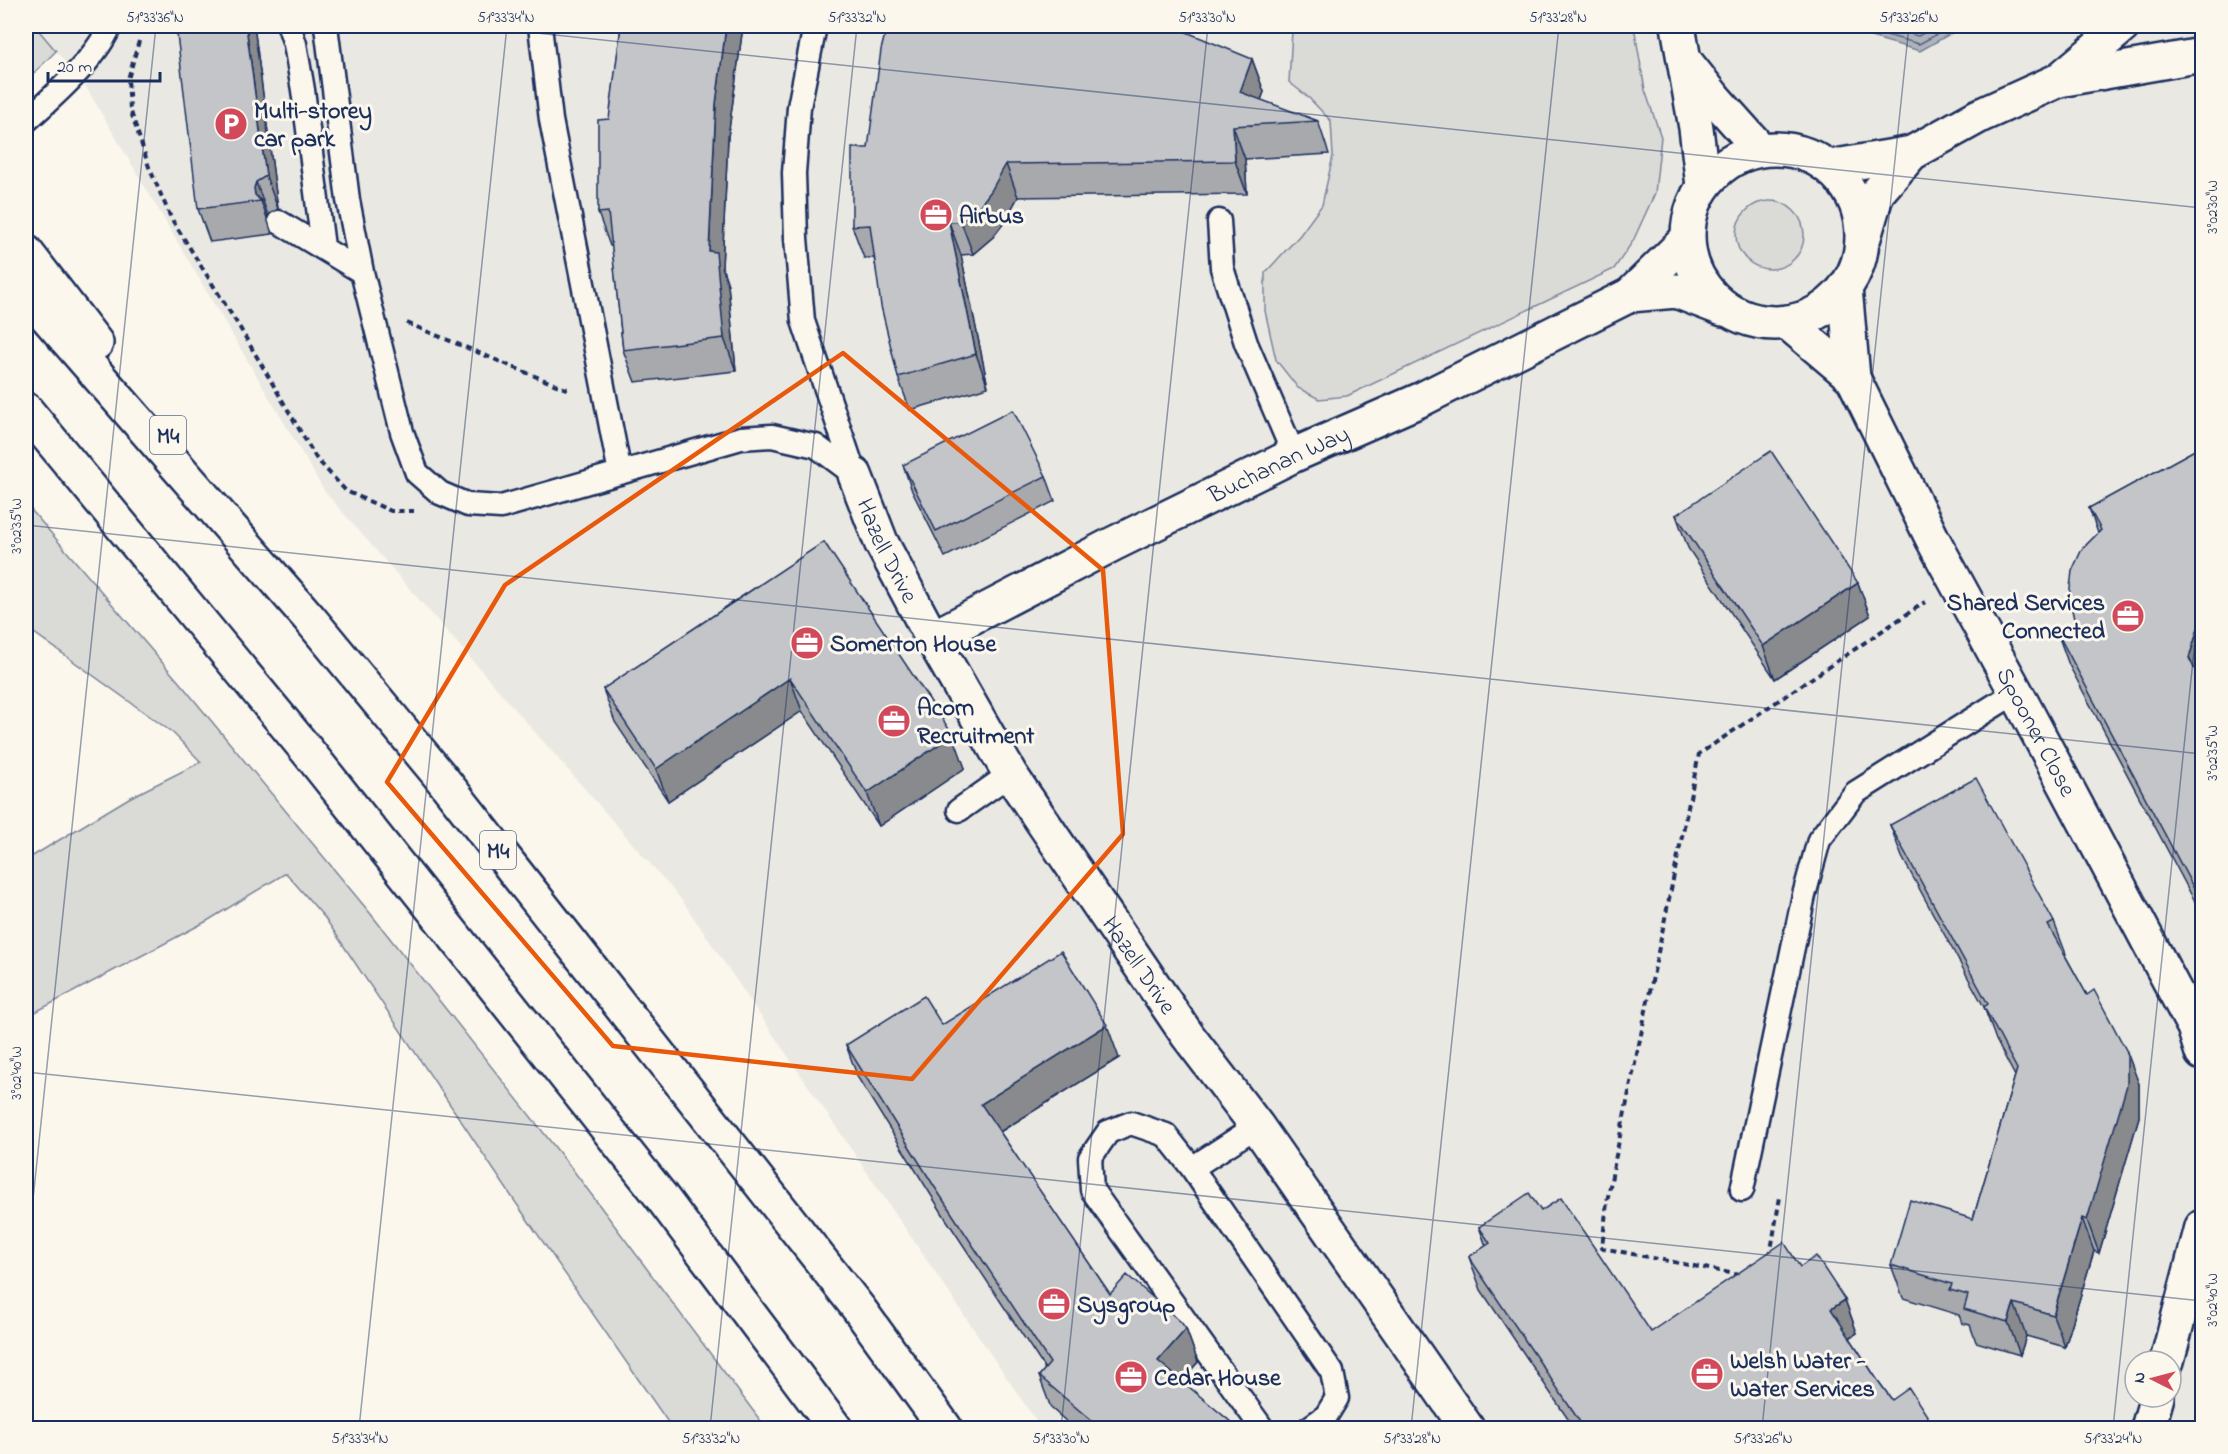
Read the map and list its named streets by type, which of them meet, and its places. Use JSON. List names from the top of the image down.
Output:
{
  "streets": {
    "main road": [
      "M4",
      "Buchanan Way",
      "Hazell Drive",
      "Spooner Close"
    ]
  },
  "crossings": [
    ["Buchanan Way", "Hazell Drive"],
    ["Buchanan Way", "Spooner Close"]
  ],
  "places": {
    "parking": ["Multi-storey car park"],
    "office": [
      "Airbus",
      "Shared Services Connected",
      "Somerton House",
      "Acorn Recruitment",
      "Sysgroup",
      "Welsh Water - Water Services",
      "Cedar House"
    ]
  },
  "scale_bar": "20 m",
  "north": "left",
  "coordinates": [
    "51°33'36\"N",
    "51°33'34\"N",
    "51°33'32\"N",
    "51°33'30\"N",
    "51°33'28\"N",
    "51°33'26\"N",
    "3°02'30\"W",
    "3°02'35\"W",
    "3°02'40\"W",
    "51°33'24\"N"
  ]
}
